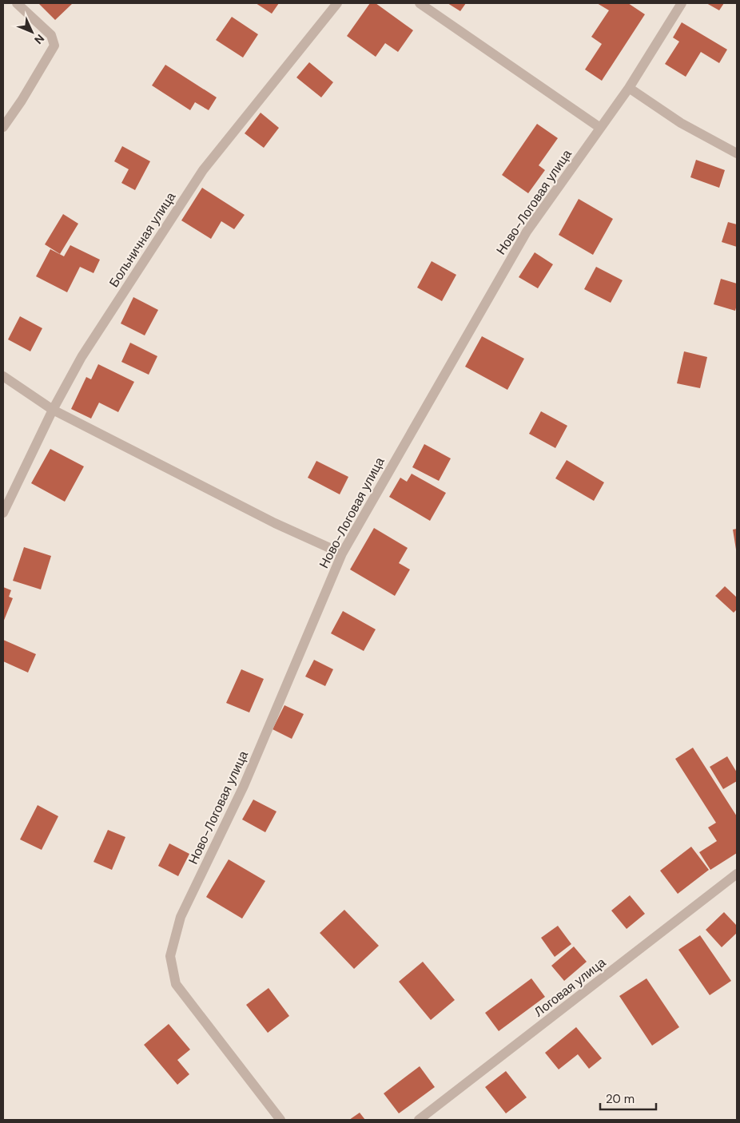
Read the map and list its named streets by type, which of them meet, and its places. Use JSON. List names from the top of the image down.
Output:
{
  "streets": {
    "street": ["Ново-Логовая улица", "Больничная улица", "Логовая улица"]
  },
  "scale_bar": "20 m",
  "north": "bottom right"
}
